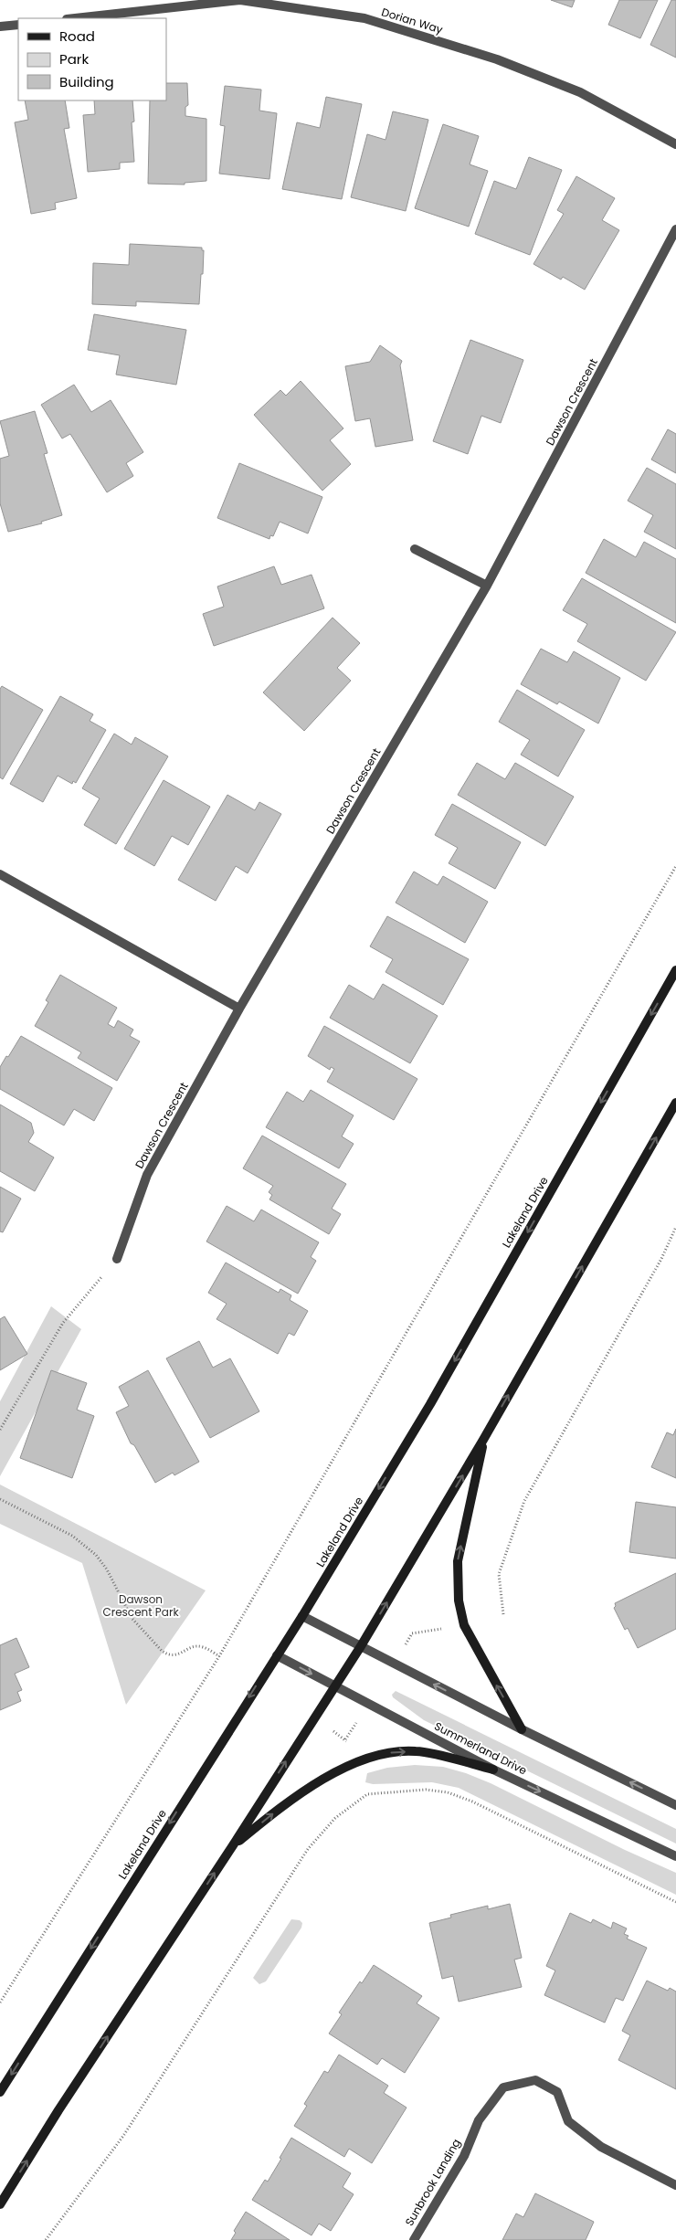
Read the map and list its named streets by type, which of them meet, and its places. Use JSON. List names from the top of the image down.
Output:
{
  "streets": {
    "main road": ["Lakeland Drive"],
    "street": [
      "Dorian Way",
      "Dawson Crescent",
      "Summerland Drive",
      "Sunbrook Landing"
    ]
  },
  "crossings": [
    ["Lakeland Drive", "Summerland Drive"]
  ],
  "parks": ["Dawson Crescent Park"],
  "legend": ["Road", "Park", "Building"]
}
